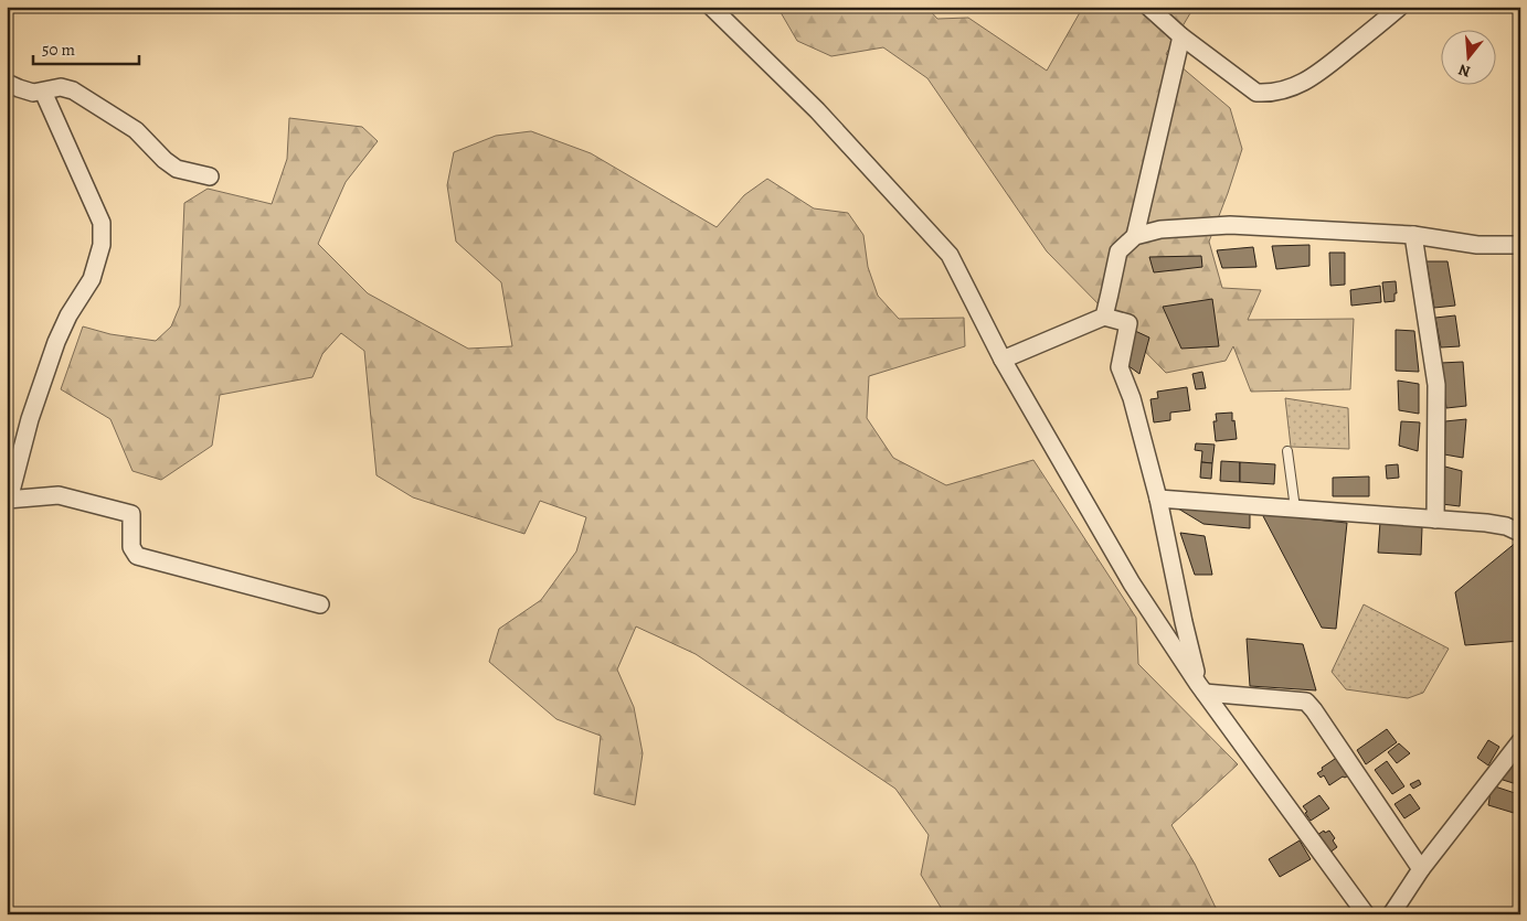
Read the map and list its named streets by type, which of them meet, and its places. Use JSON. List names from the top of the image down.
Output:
{
  "scale_bar": "50 m",
  "north": "bottom"
}
